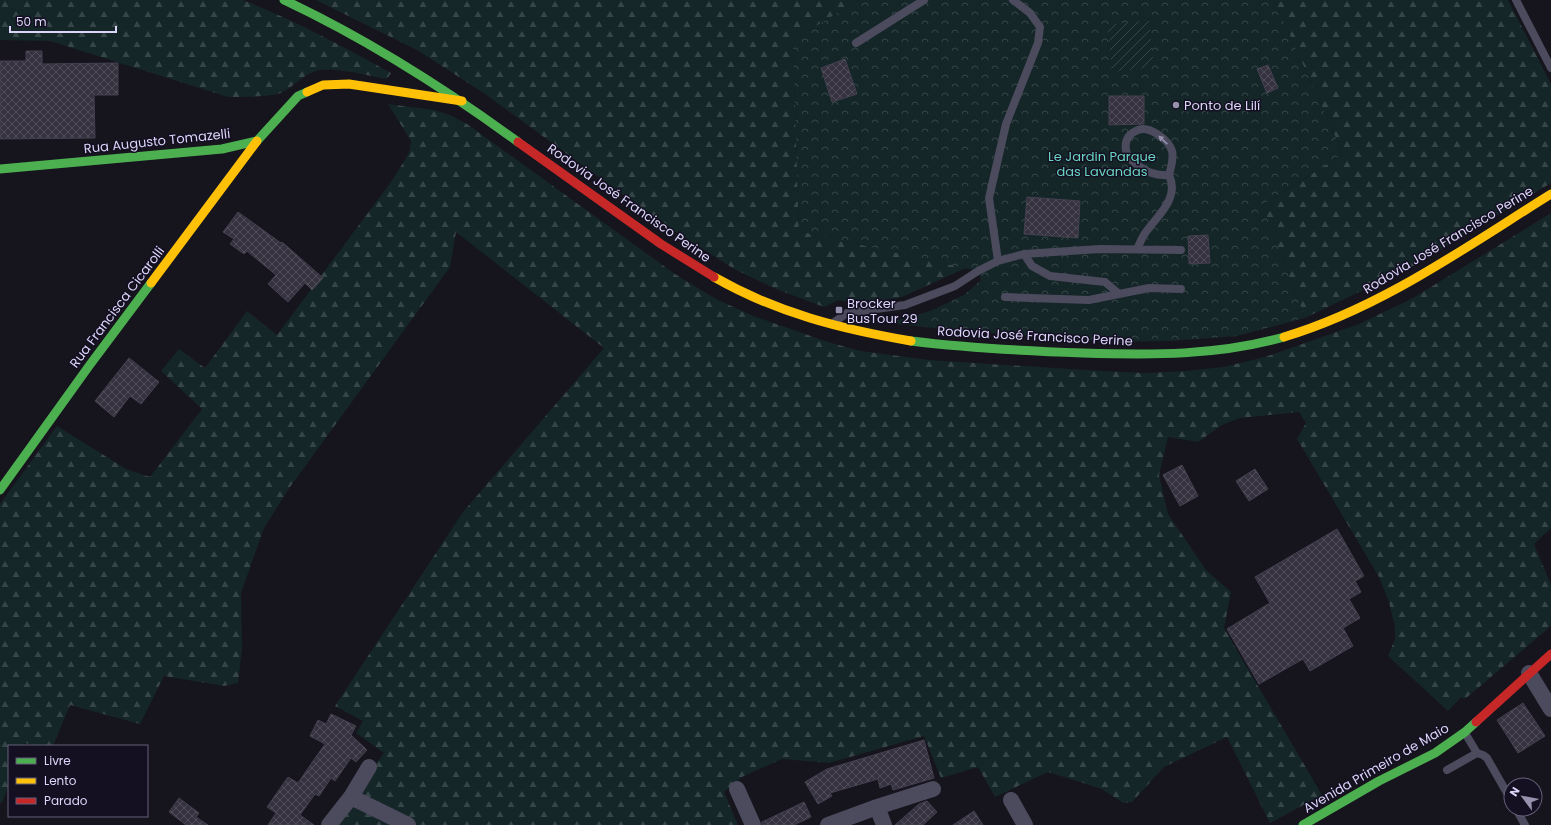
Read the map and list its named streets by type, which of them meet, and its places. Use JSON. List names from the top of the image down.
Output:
{
  "streets": {
    "main road": [
      "Rua Augusto Tomazelli",
      "Rodovia José Francisco Perine",
      "Rua Francisca Cicarolli",
      "Avenida Primeiro de Maio"
    ]
  },
  "crossings": [
    ["Rua Augusto Tomazelli", "Rua Francisca Cicarolli"]
  ],
  "parks": ["Le Jardin Parque das Lavandas"],
  "places": {
    "other": ["Ponto de Lilí"],
    "transit": ["Brocker BusTour 29"]
  },
  "legend": ["Livre", "Lento", "Parado"],
  "scale_bar": "50 m",
  "north": "top left"
}
